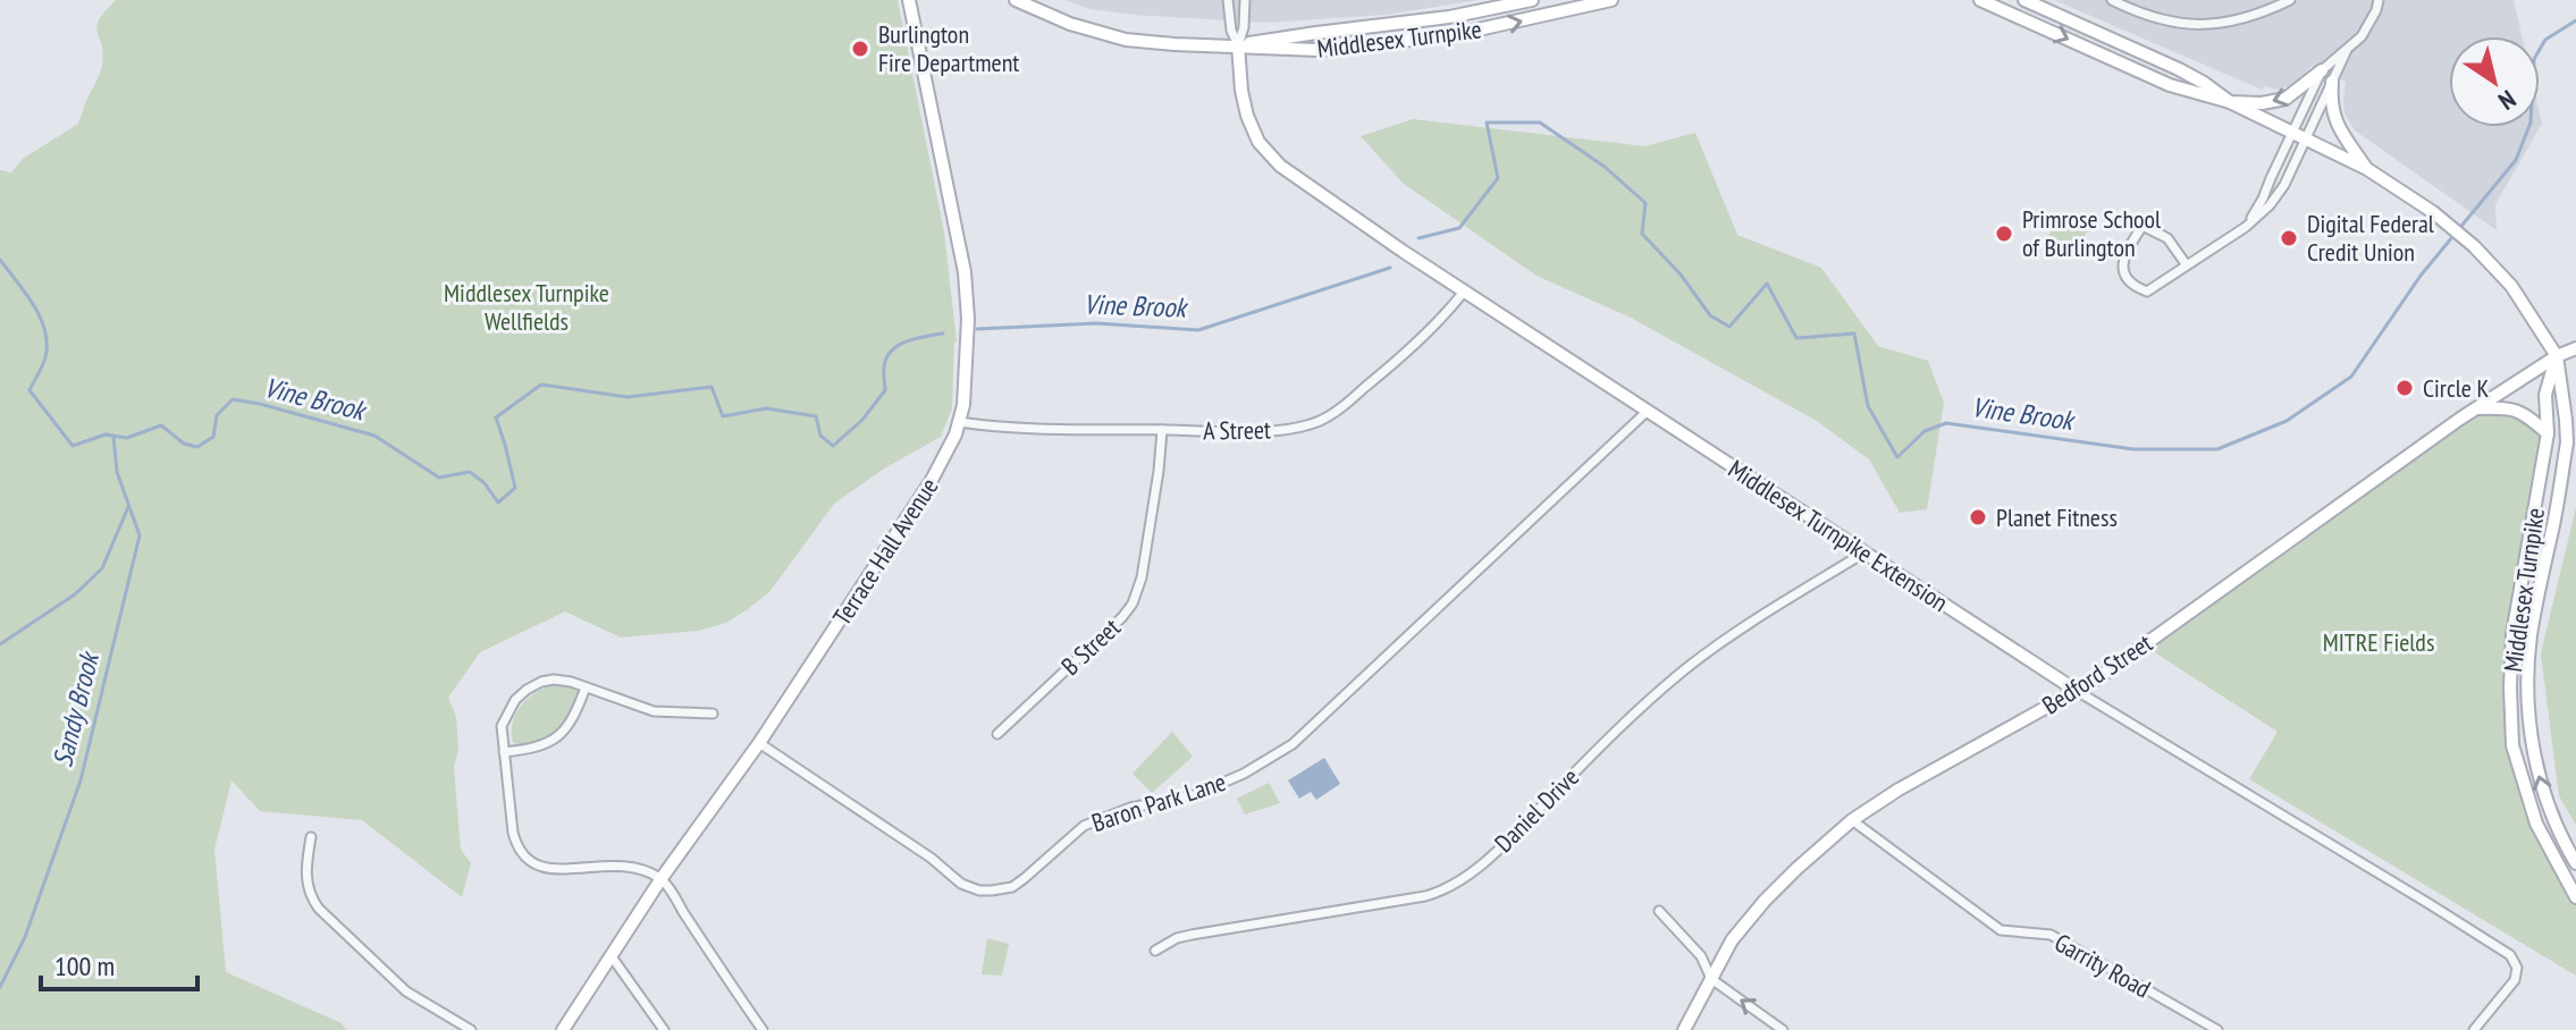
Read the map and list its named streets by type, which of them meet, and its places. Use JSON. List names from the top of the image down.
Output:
{
  "streets": {
    "main road": [
      "Middlesex Turnpike",
      "Middlesex Turnpike Extension",
      "Terrace Hall Avenue",
      "Bedford Street"
    ],
    "street": [
      "A Street",
      "B Street",
      "Baron Park Lane",
      "Daniel Drive",
      "Garrity Road"
    ]
  },
  "crossings": [
    ["Middlesex Turnpike", "Middlesex Turnpike Extension"],
    ["Middlesex Turnpike", "Bedford Street"],
    ["A Street", "Middlesex Turnpike Extension"],
    ["A Street", "Terrace Hall Avenue"],
    ["A Street", "B Street"],
    ["Middlesex Turnpike Extension", "Bedford Street"],
    ["Middlesex Turnpike Extension", "Baron Park Lane"],
    ["Middlesex Turnpike Extension", "Daniel Drive"],
    ["Terrace Hall Avenue", "Baron Park Lane"],
    ["Bedford Street", "Garrity Road"]
  ],
  "water": ["Vine Brook", "Sandy Brook"],
  "parks": ["Middlesex Turnpike Wellfields", "MITRE Fields"],
  "places": [
    "Burlington Fire Department",
    "Primrose School of Burlington",
    "Digital Federal Credit Union",
    "Circle K",
    "Planet Fitness"
  ],
  "scale_bar": "100 m",
  "north": "bottom right"
}
